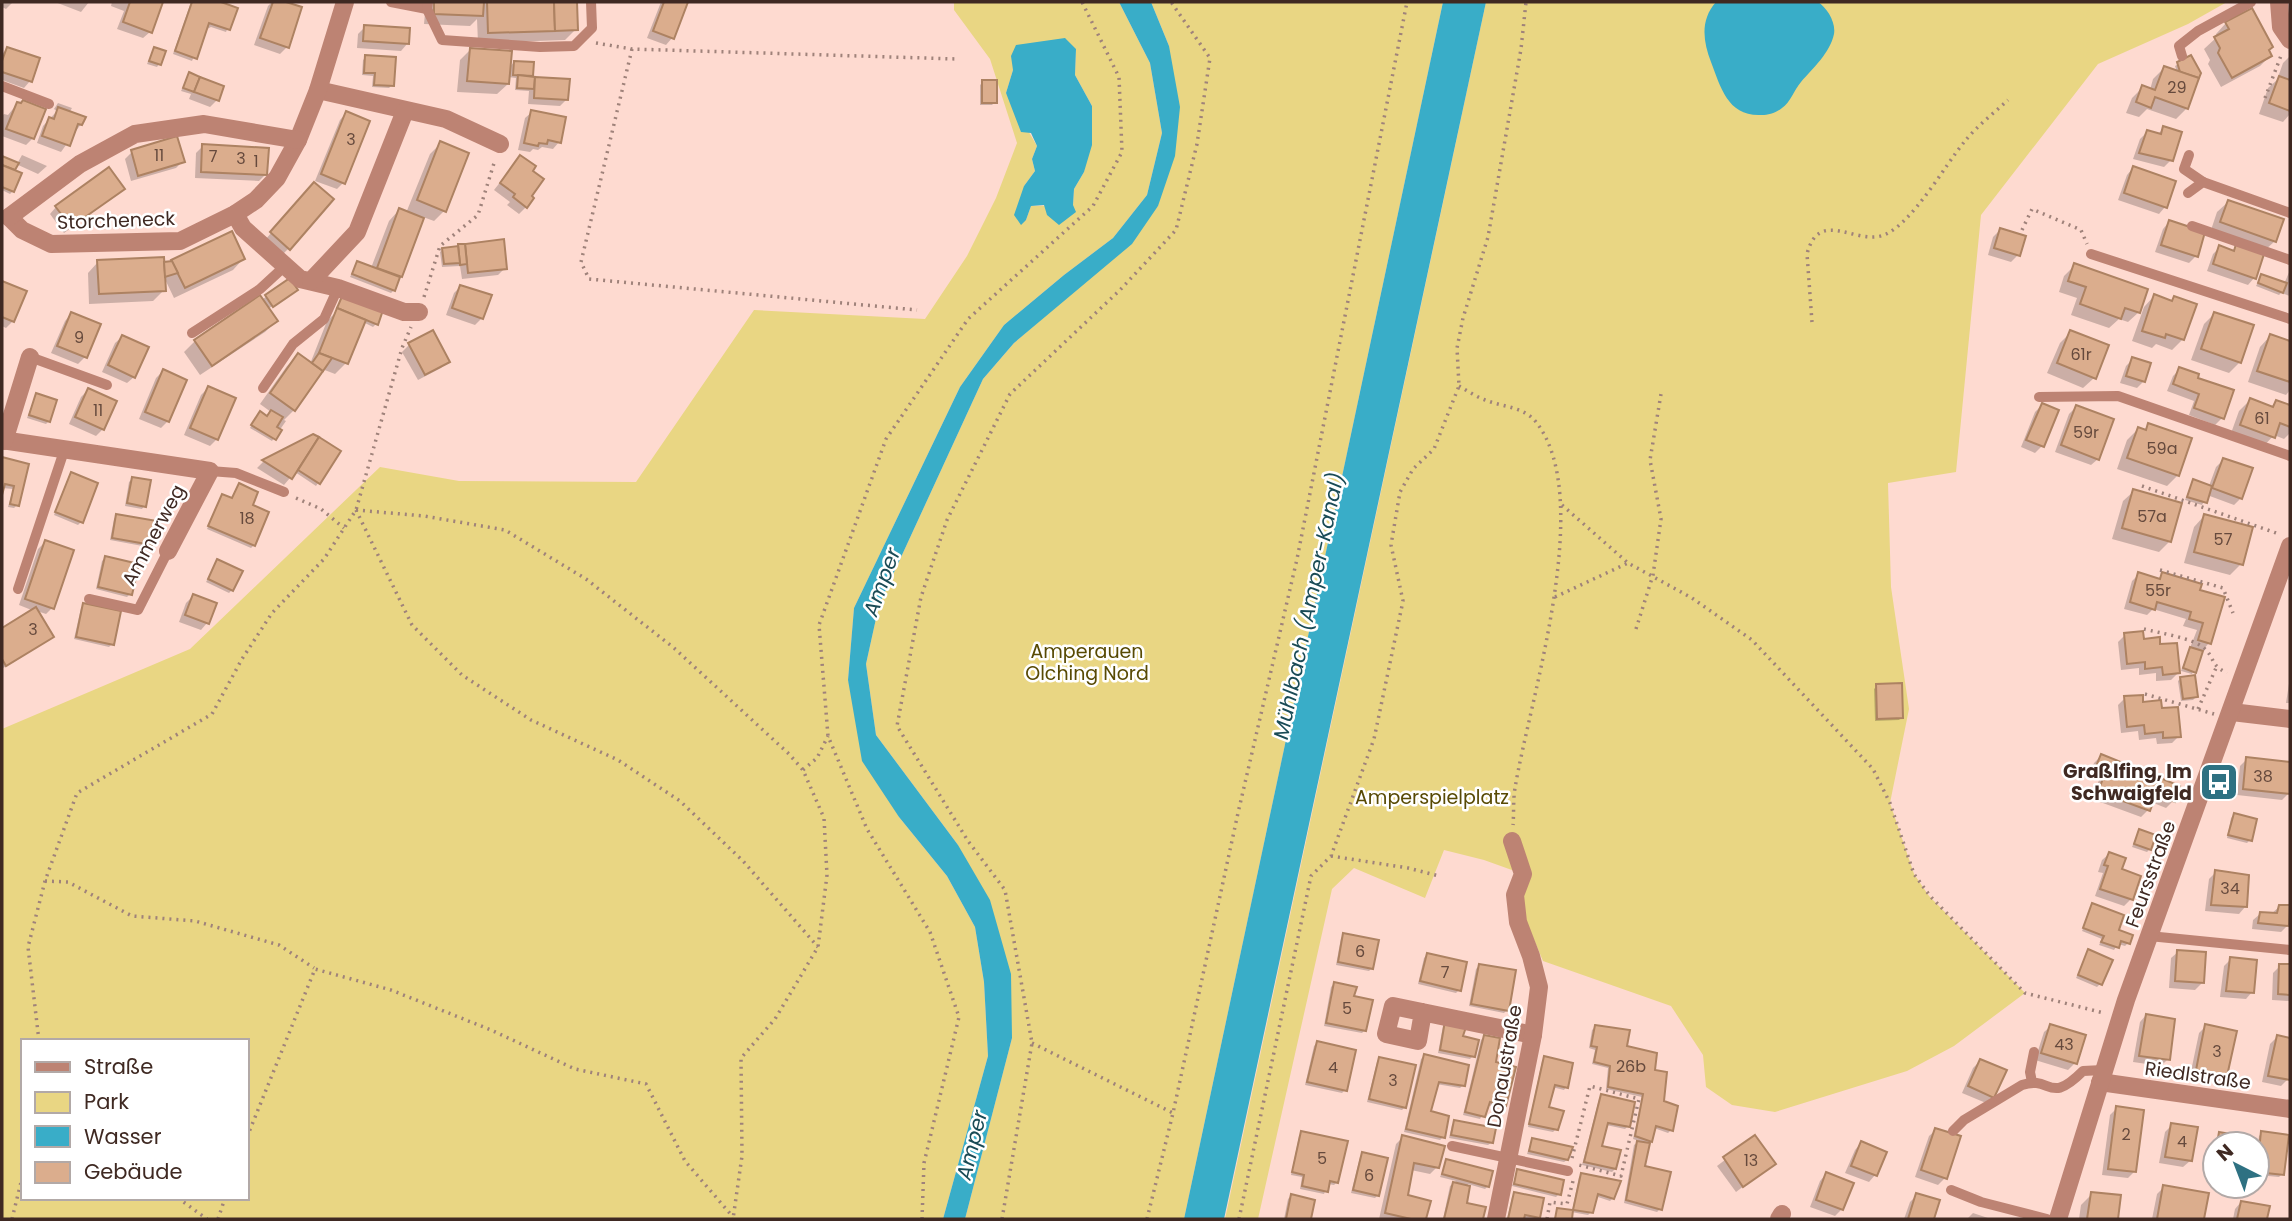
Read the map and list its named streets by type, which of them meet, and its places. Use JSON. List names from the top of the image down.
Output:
{
  "streets": {
    "street": [
      "Storcheneck",
      "Ammerweg",
      "Feursstraße",
      "Donaustraße",
      "Riedlstraße"
    ]
  },
  "crossings": [
    ["Feursstraße", "Riedlstraße"]
  ],
  "water": ["Amper", "Mühlbach (Amper-Kanal)"],
  "parks": ["Amperauen Olching Nord", "Amperspielplatz"],
  "places": {
    "bus stop": ["Graßlfing, Im Schwaigfeld"]
  },
  "house_numbers": [
    "29",
    "3",
    "11",
    "7",
    "3",
    "1",
    "9",
    "61r",
    "11",
    "61",
    "59r",
    "59a",
    "57a",
    "18",
    "57",
    "55r",
    "3",
    "38",
    "34",
    "6",
    "7",
    "5",
    "43",
    "3",
    "26b",
    "4",
    "3",
    "2",
    "4",
    "5",
    "13",
    "6"
  ],
  "legend": [
    "Straße",
    "Park",
    "Wasser",
    "Gebäude"
  ],
  "north": "top left"
}
